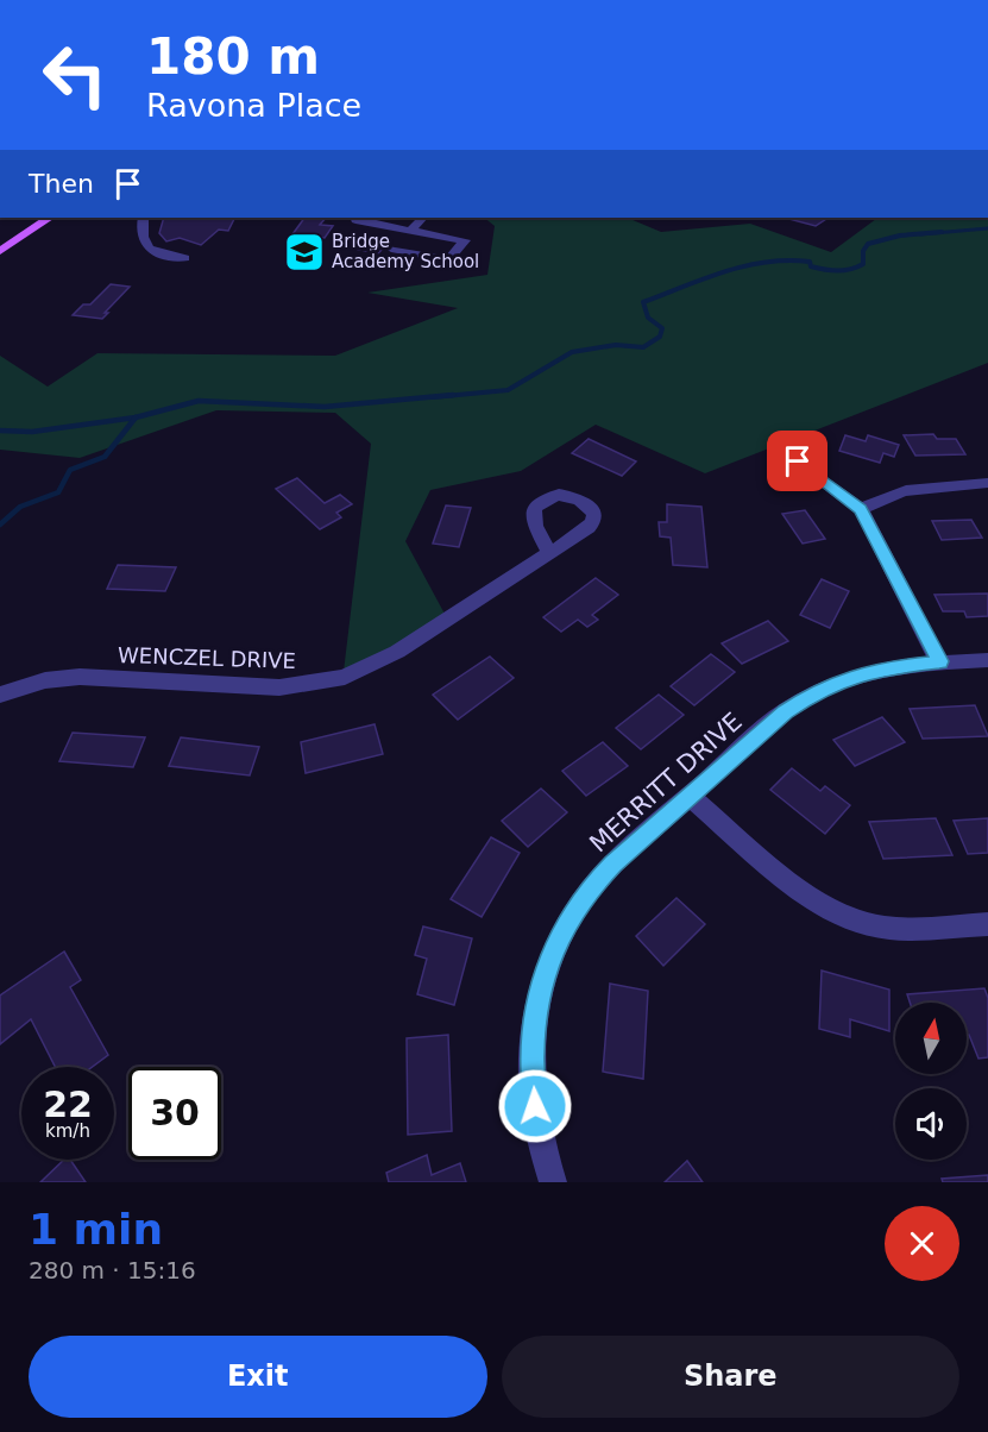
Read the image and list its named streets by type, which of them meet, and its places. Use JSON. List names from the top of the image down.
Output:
{
  "streets": {
    "street": ["WENCZEL DRIVE", "MERRITT DRIVE"]
  },
  "places": {
    "school or university": ["Bridge Academy School"]
  },
  "north": "top",
  "page": {
    "turn": ["180 m", "Ravona Place"],
    "then": "Then",
    "speed": "22 km/h",
    "limit": "30",
    "heading": ["1 min", "280 m · 15:16"],
    "buttons": ["Exit", "Share"]
  }
}
